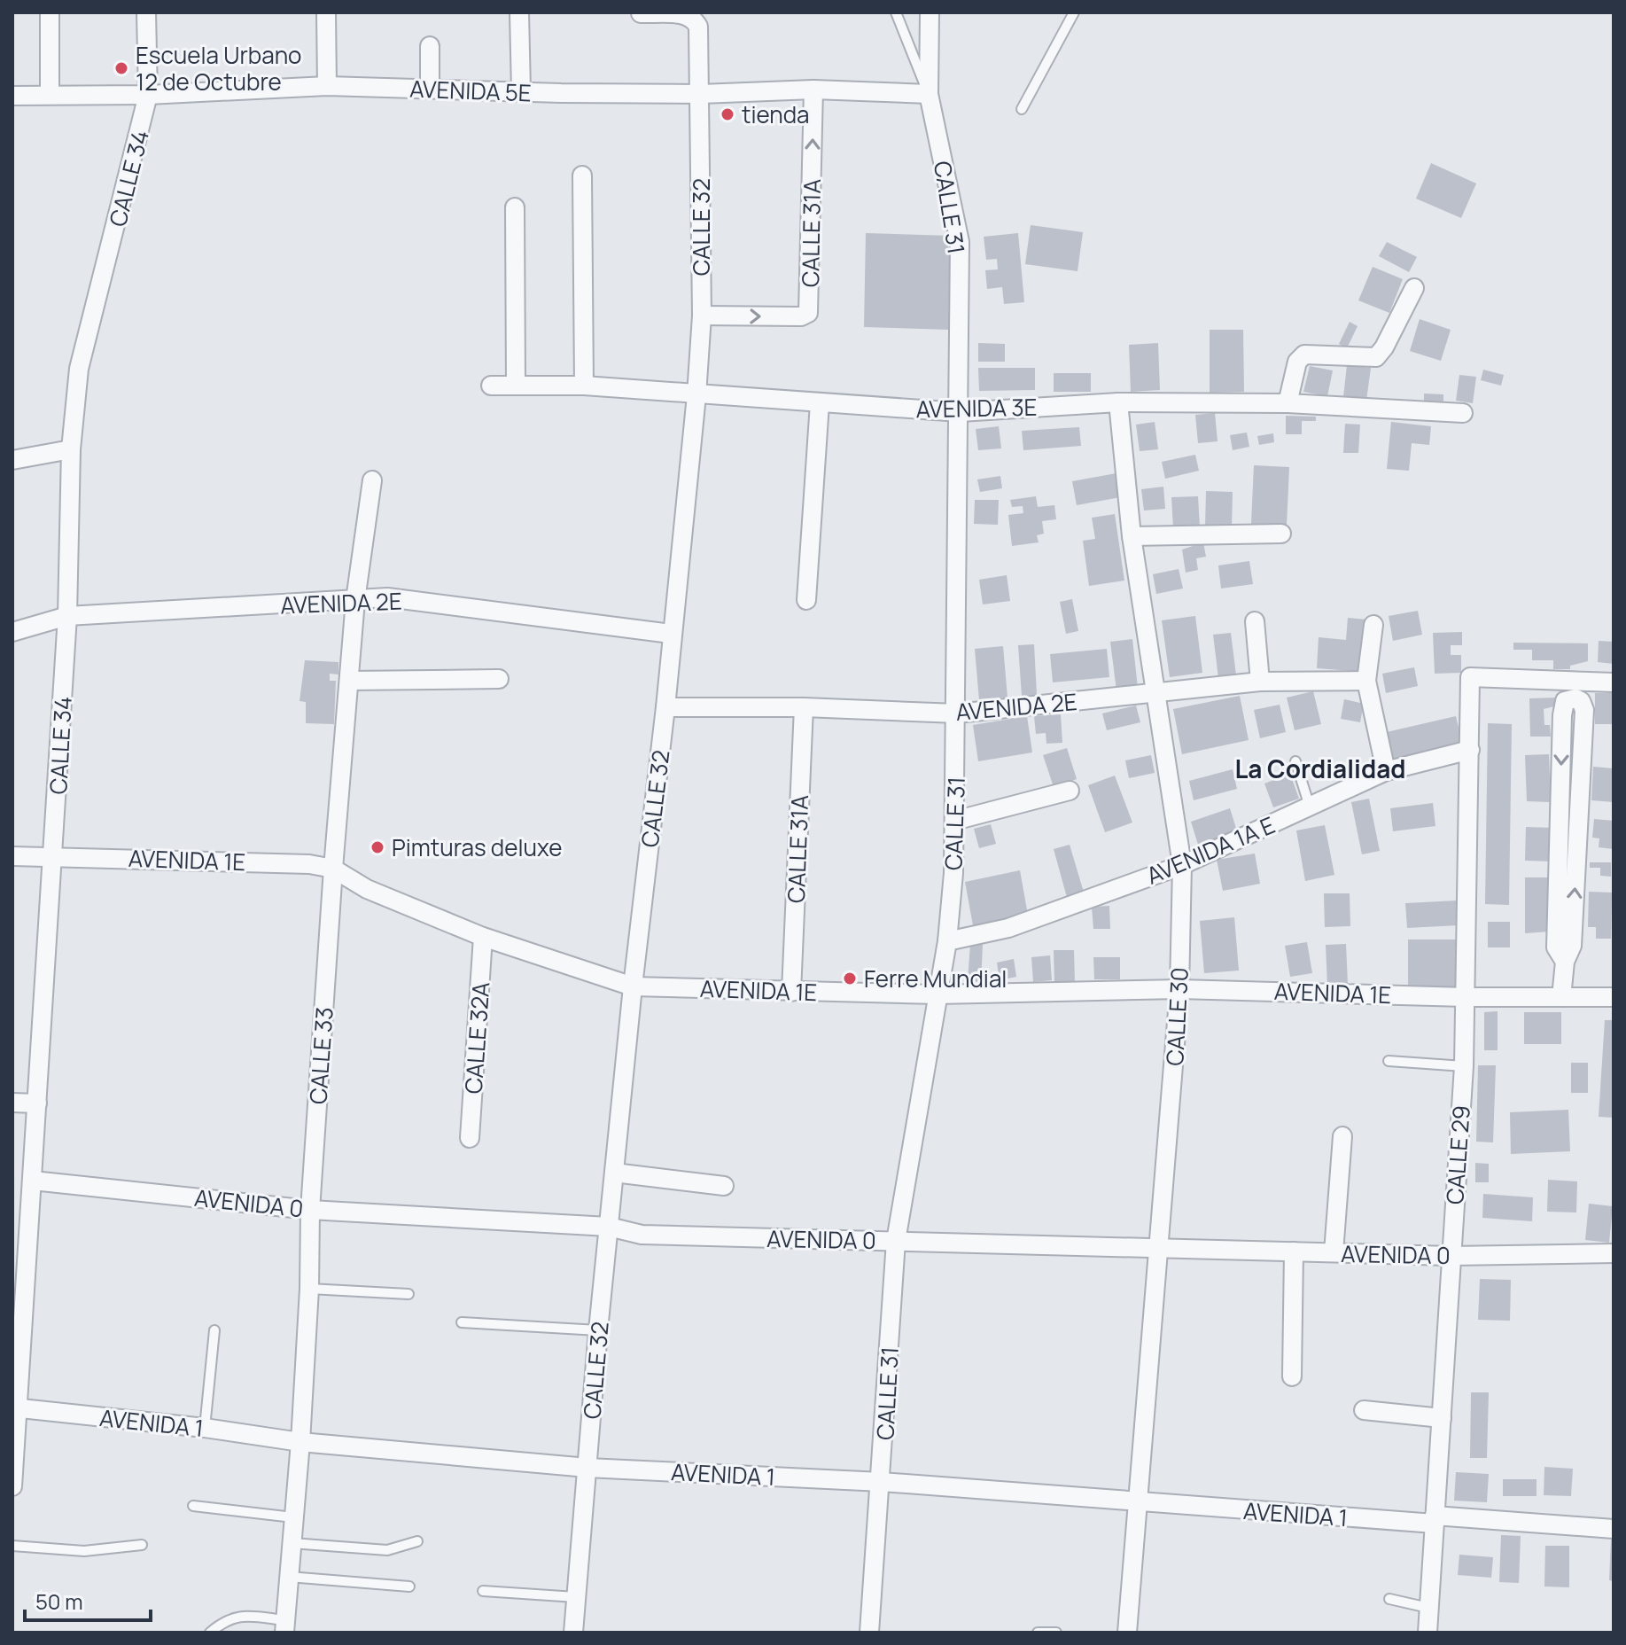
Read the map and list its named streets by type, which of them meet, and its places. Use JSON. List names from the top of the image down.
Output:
{
  "streets": {
    "street": [
      "AVENIDA 5E",
      "CALLE 34",
      "CALLE 31",
      "CALLE 32",
      "CALLE 31A",
      "AVENIDA 3E",
      "AVENIDA 2E",
      "AVENIDA 1A E",
      "AVENIDA 1E",
      "CALLE 30",
      "CALLE 32A",
      "CALLE 33",
      "CALLE 29",
      "AVENIDA 0",
      "AVENIDA 1"
    ]
  },
  "crossings": [
    ["AVENIDA 5E", "CALLE 34"],
    ["AVENIDA 5E", "CALLE 31"],
    ["AVENIDA 5E", "CALLE 32"],
    ["AVENIDA 5E", "CALLE 31A"],
    ["CALLE 34", "AVENIDA 2E"],
    ["CALLE 34", "AVENIDA 1E"],
    ["CALLE 34", "AVENIDA 0"],
    ["CALLE 34", "AVENIDA 1"],
    ["CALLE 31", "AVENIDA 3E"],
    ["CALLE 31", "AVENIDA 2E"],
    ["CALLE 31", "AVENIDA 1A E"],
    ["CALLE 31", "AVENIDA 1E"],
    ["CALLE 31", "AVENIDA 0"],
    ["CALLE 31", "AVENIDA 1"],
    ["CALLE 32", "CALLE 31A"],
    ["CALLE 32", "AVENIDA 3E"],
    ["CALLE 32", "AVENIDA 2E"],
    ["CALLE 32", "AVENIDA 1E"],
    ["CALLE 32", "AVENIDA 0"],
    ["CALLE 32", "AVENIDA 1"],
    ["CALLE 31A", "AVENIDA 2E"],
    ["CALLE 31A", "AVENIDA 1E"],
    ["AVENIDA 3E", "CALLE 30"],
    ["AVENIDA 2E", "CALLE 30"],
    ["AVENIDA 2E", "CALLE 33"],
    ["AVENIDA 1A E", "CALLE 30"],
    ["AVENIDA 1A E", "CALLE 29"],
    ["AVENIDA 1E", "CALLE 30"],
    ["AVENIDA 1E", "CALLE 32A"],
    ["AVENIDA 1E", "CALLE 33"],
    ["AVENIDA 1E", "CALLE 29"],
    ["CALLE 30", "AVENIDA 0"],
    ["CALLE 30", "AVENIDA 1"],
    ["CALLE 33", "AVENIDA 0"],
    ["CALLE 33", "AVENIDA 1"],
    ["CALLE 29", "AVENIDA 0"],
    ["CALLE 29", "AVENIDA 1"]
  ],
  "districts": ["La Cordialidad"],
  "places": [
    "Escuela Urbano 12 de Octubre",
    "tienda",
    "Pimturas deluxe",
    "Ferre Mundial"
  ],
  "scale_bar": "50 m"
}
